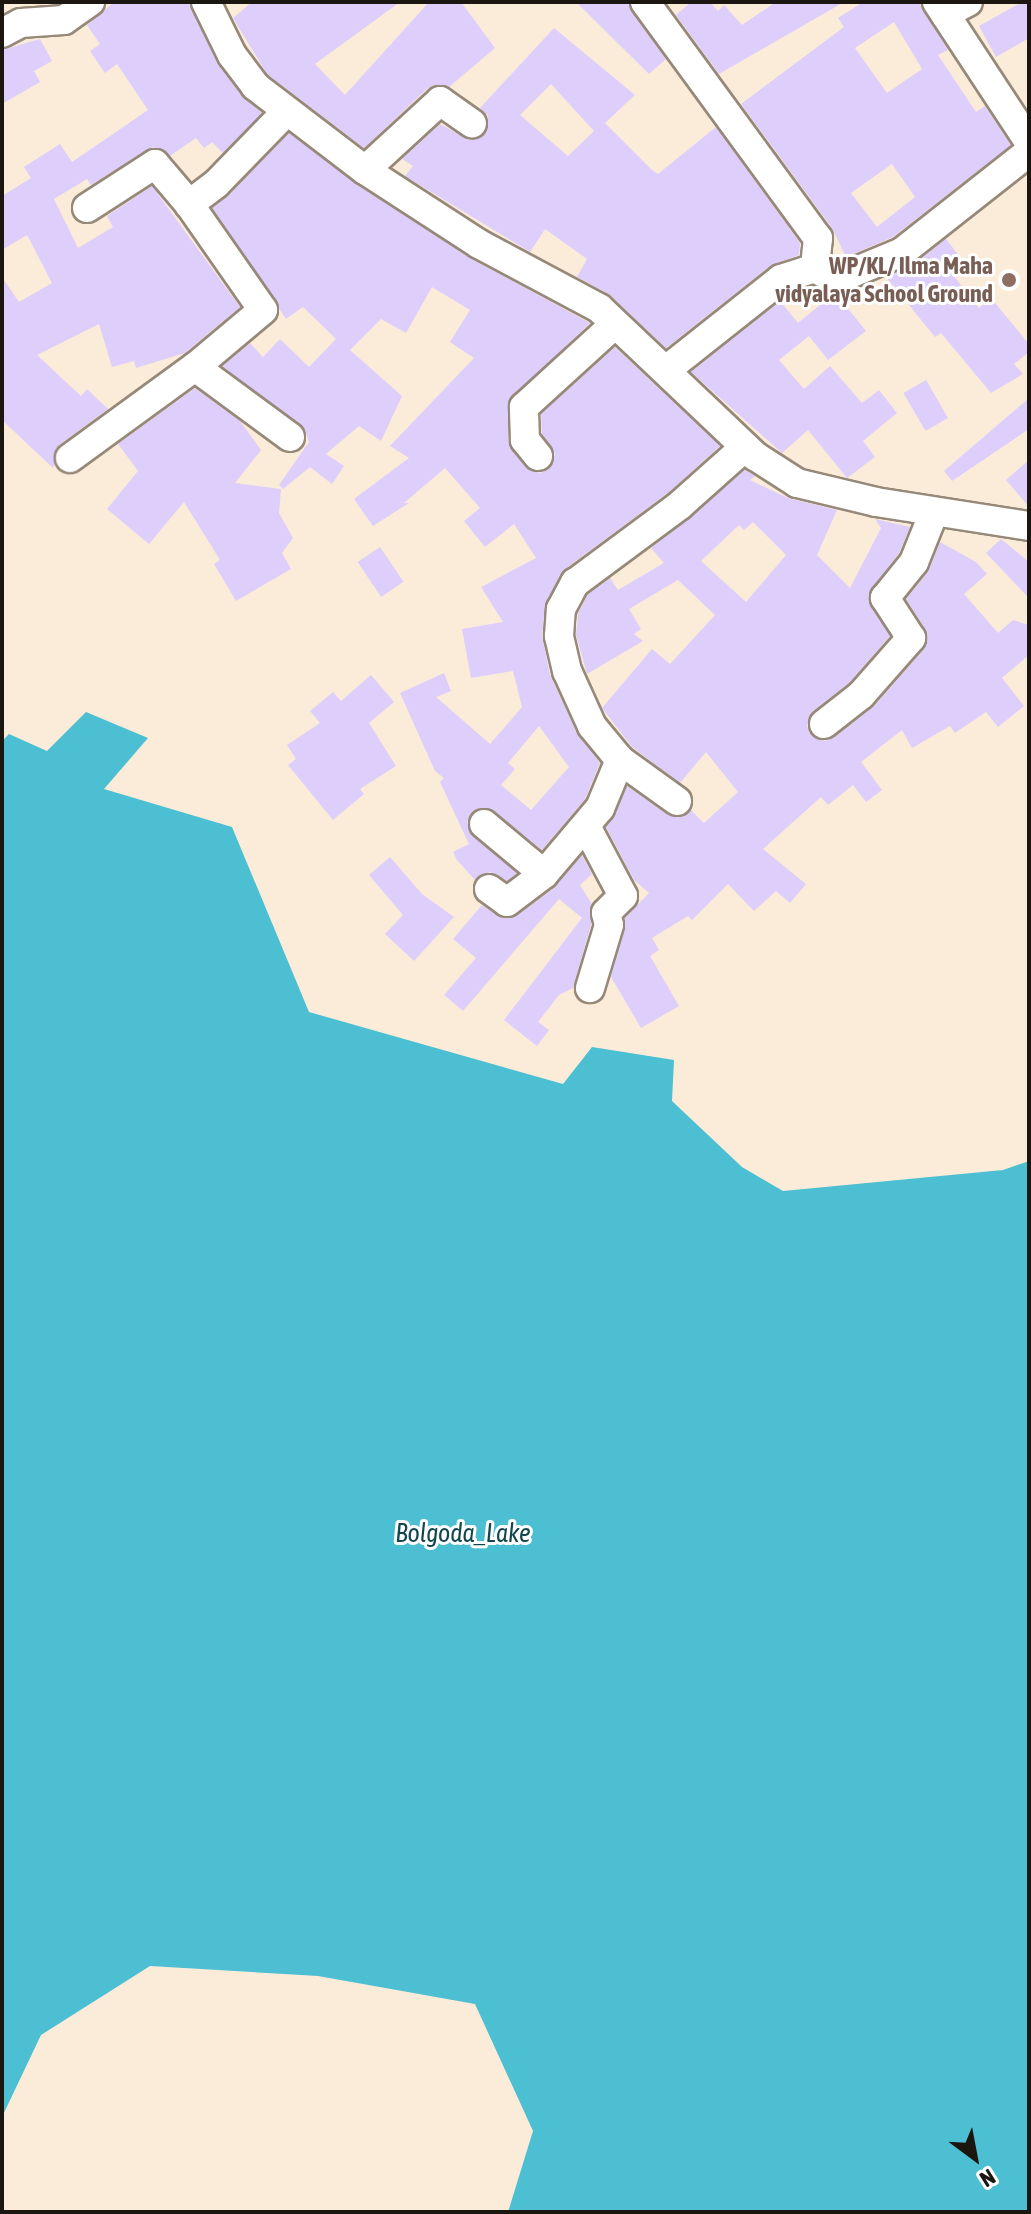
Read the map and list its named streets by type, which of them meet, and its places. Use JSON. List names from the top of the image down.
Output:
{
  "water": ["Bolgoda_Lake"],
  "places": ["WP/KL/ Ilma Maha vidyalaya School Ground"],
  "north": "bottom right"
}
